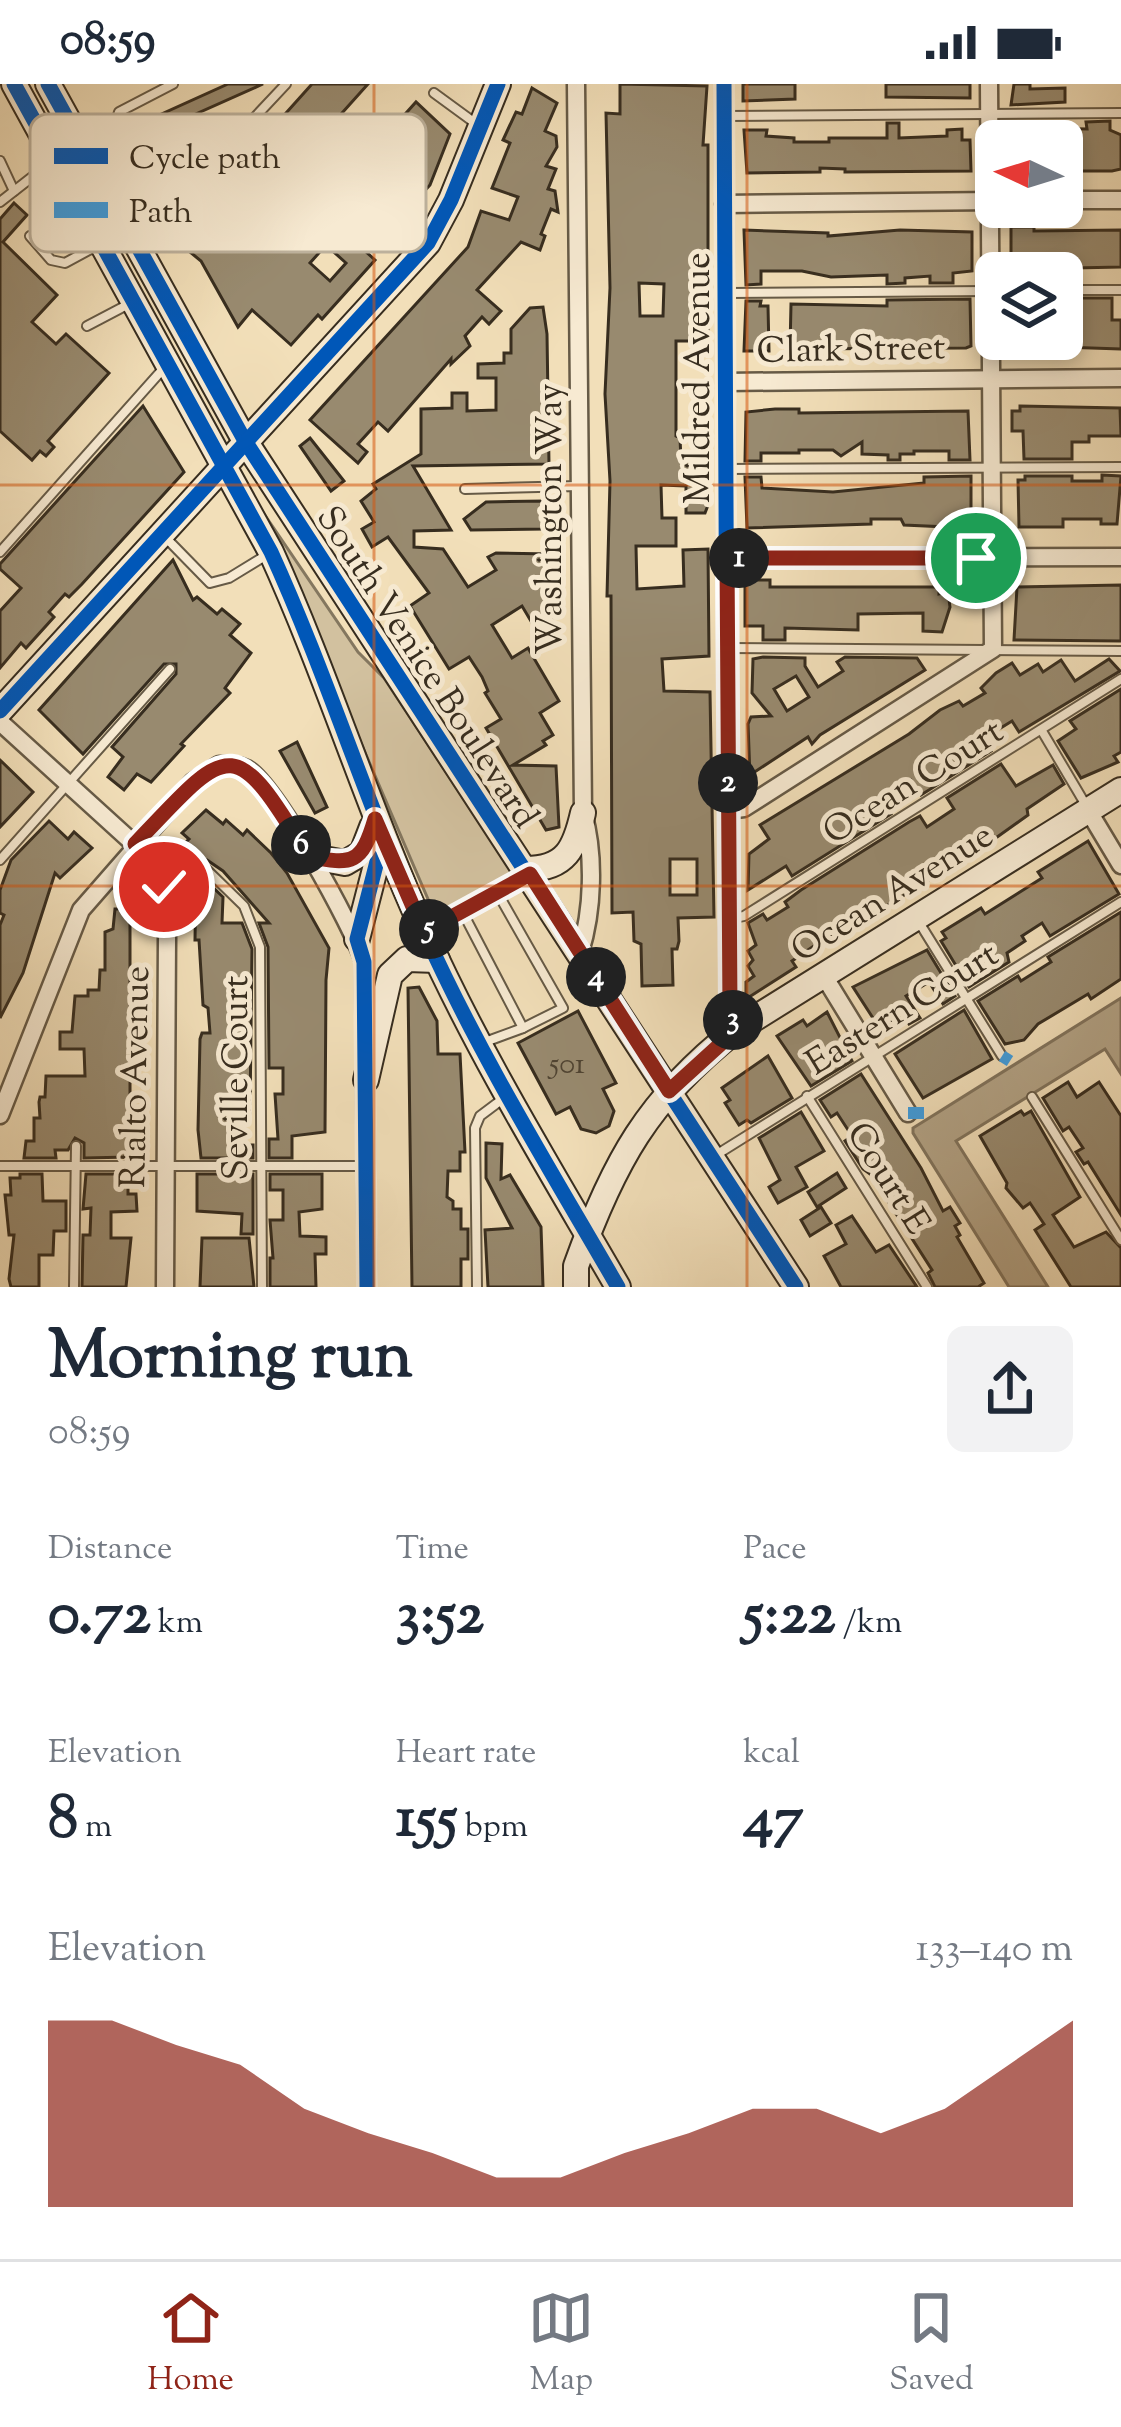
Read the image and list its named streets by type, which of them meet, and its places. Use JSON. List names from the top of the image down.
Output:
{
  "streets": {
    "main road": ["South Venice Boulevard", "Ocean Avenue"],
    "street": [
      "Clark Street",
      "Mildred Avenue",
      "Washington Way",
      "Rialto Avenue"
    ],
    "lane": [
      "Ocean Court",
      "Eastern Court",
      "Seville Court",
      "Court E"
    ]
  },
  "crossings": [
    ["Clark Street", "Mildred Avenue"],
    ["Mildred Avenue", "Ocean Court"],
    ["Mildred Avenue", "Ocean Avenue"],
    ["Washington Way", "South Venice Boulevard"],
    ["South Venice Boulevard", "Ocean Avenue"],
    ["South Venice Boulevard", "Eastern Court"],
    ["Eastern Court", "Court E"],
    ["Rialto Avenue", "Seville Court"]
  ],
  "house_numbers": ["501"],
  "legend": ["Cycle path", "Path"],
  "north": "left",
  "page": {
    "status": "08:59",
    "pins": [
      "1",
      "2",
      "6",
      "5",
      "4",
      "3"
    ],
    "heading": ["Morning run", "08:59"],
    "stats": [
      ["Distance", "0.72 km"],
      ["Time", "3:52"],
      ["Pace", "5:22 /km"],
      ["Elevation", "8 m"],
      ["Heart rate", "155 bpm"],
      ["kcal", "47"]
    ],
    "chart": ["Elevation", "133–140 m"],
    "tabs": ["Home", "Map", "Saved"]
  }
}
